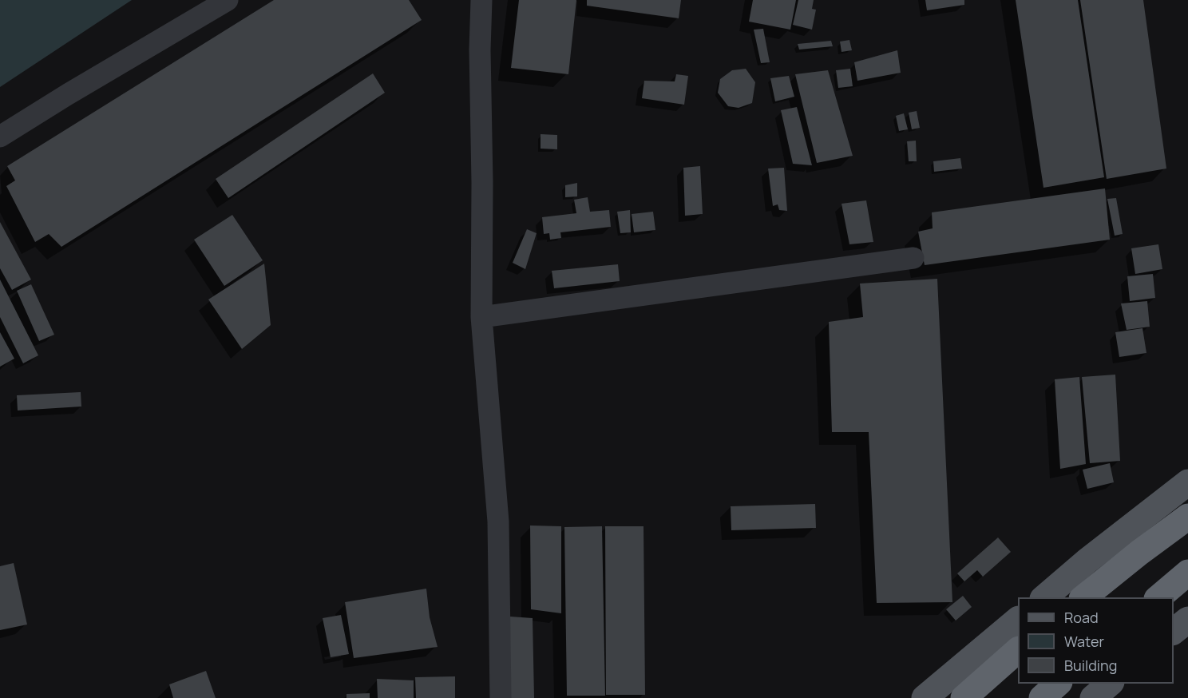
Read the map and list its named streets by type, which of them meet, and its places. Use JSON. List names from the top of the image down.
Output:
{
  "legend": ["Road", "Water", "Building"]
}
